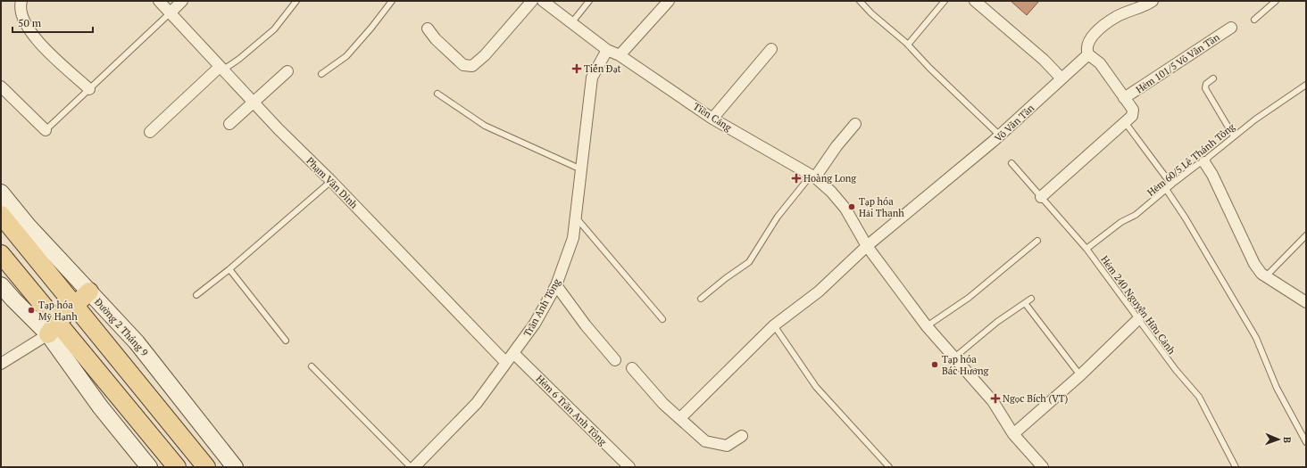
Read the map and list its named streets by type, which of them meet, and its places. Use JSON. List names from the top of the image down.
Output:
{
  "streets": {
    "main road": ["Đường 2 Tháng 9"],
    "street": [
      "Hẻm 101/5 Võ Văn Tần",
      "Tiền Cảng",
      "Võ Văn Tần",
      "Phạm Văn Dinh",
      "Trần Anh Tông",
      "Hẻm 6 Trần Anh Tông"
    ],
    "lane": ["Hẻm 60/5 Lê Thánh Tông", "Hẻm 240 Nguyễn Hữu Cảnh"]
  },
  "crossings": [
    ["Tiền Cảng", "Võ Văn Tần"],
    ["Tiền Cảng", "Trần Anh Tông"],
    ["Hẻm 60/5 Lê Thánh Tông", "Hẻm 240 Nguyễn Hữu Cảnh"],
    ["Phạm Văn Dinh", "Trần Anh Tông"],
    ["Trần Anh Tông", "Hẻm 6 Trần Anh Tông"]
  ],
  "places": {
    "health": ["Tiến Đạt", "Hoàng Long", "Ngọc Bích (VT)"],
    "other": ["Tạp hóa Hải Thanh", "Tạp hóa Mỹ Hạnh", "Tạp hóa Bác Hướng"]
  },
  "scale_bar": "50 m",
  "north": "right"
}
